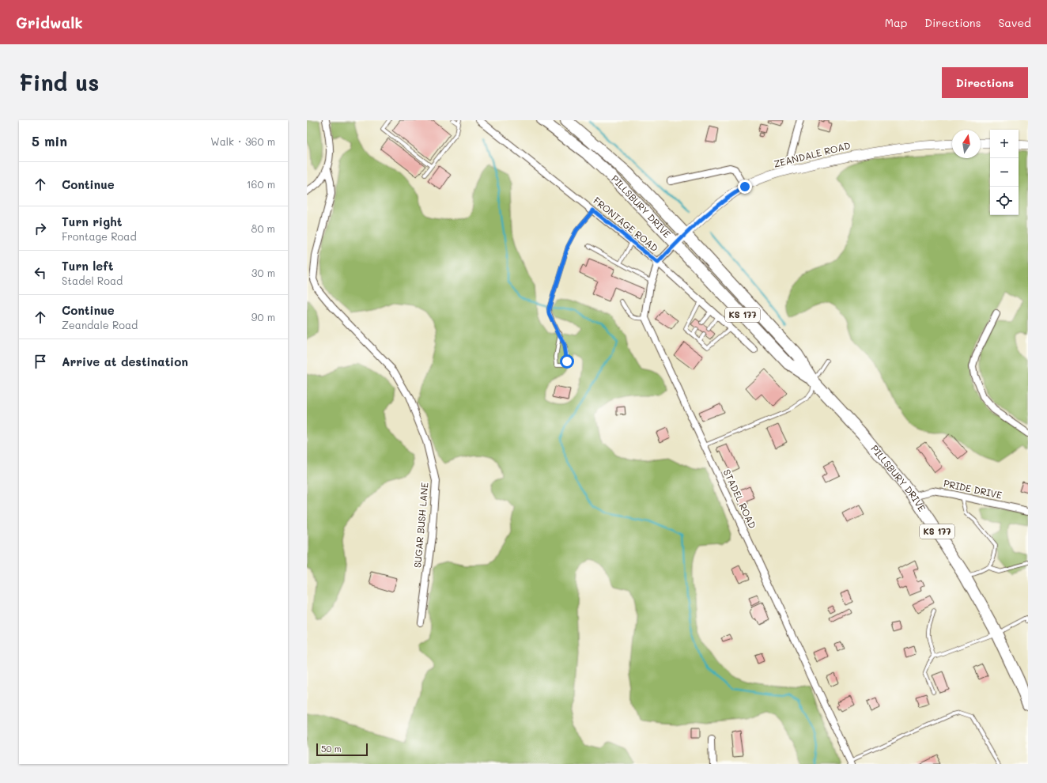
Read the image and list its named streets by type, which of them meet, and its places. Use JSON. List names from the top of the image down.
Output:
{
  "streets": {
    "highway": ["PILLSBURY DRIVE", "KS 177"],
    "main road": ["ZEANDALE ROAD"],
    "street": [
      "FRONTAGE ROAD",
      "PRIDE DRIVE",
      "STADEL ROAD",
      "SUGAR BUSH LANE"
    ]
  },
  "crossings": [
    ["ZEANDALE ROAD", "PILLSBURY DRIVE"],
    ["PILLSBURY DRIVE", "PRIDE DRIVE"]
  ],
  "scale_bar": "50 m",
  "north": "top",
  "page": {
    "header": "Gridwalk",
    "nav": ["Map", "Directions", "Saved"],
    "buttons": "Directions",
    "title": "Find us",
    "heading": ["5 min", "Walk · 360 m"],
    "map_buttons": ["+", "−"],
    "list": [
      ["Continue", "160 m"],
      ["Turn right", "Frontage Road", "80 m"],
      ["Turn left", "Stadel Road", "30 m"],
      ["Continue", "Zeandale Road", "90 m"],
      "Arrive at destination"
    ],
    "scale": "50 m"
  }
}
